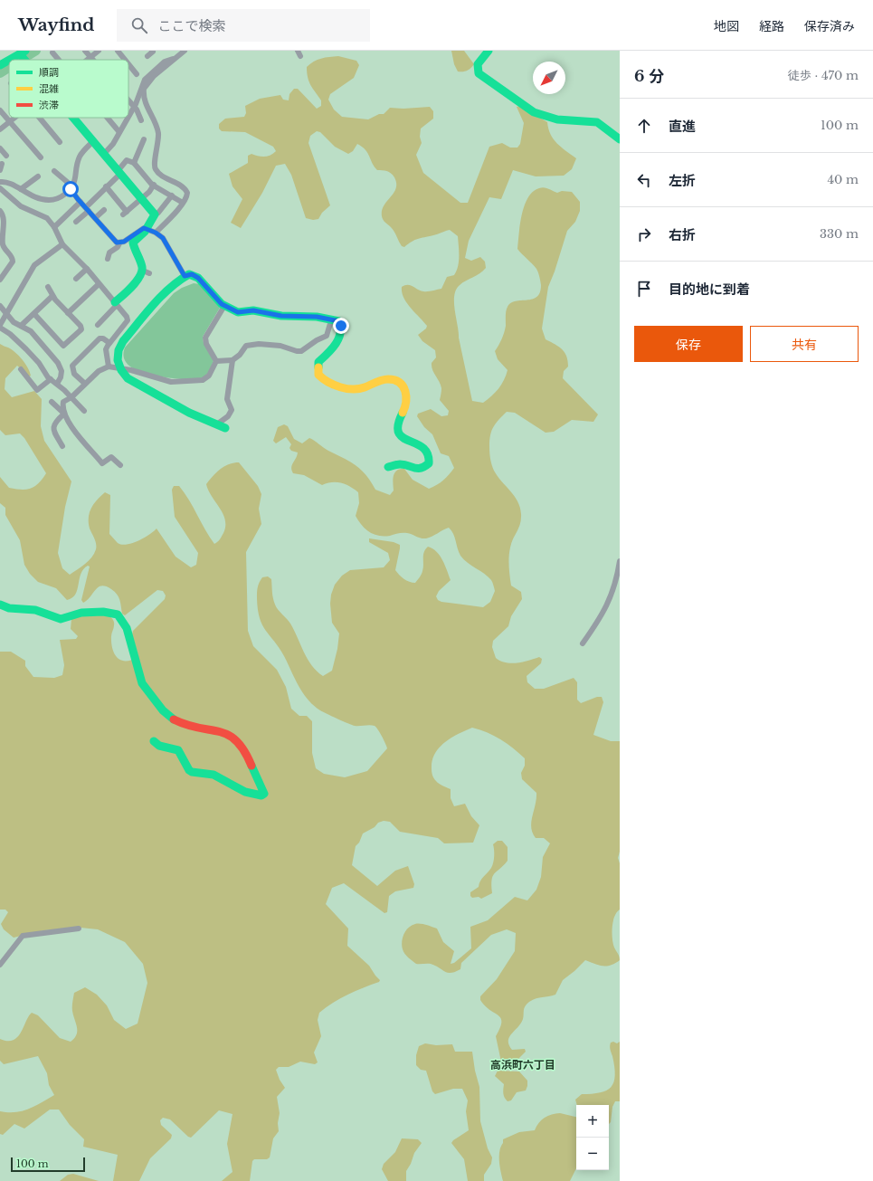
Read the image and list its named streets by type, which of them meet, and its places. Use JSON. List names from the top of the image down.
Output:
{
  "districts": ["高浜町六丁目"],
  "legend": ["順調", "混雑", "渋滞"],
  "scale_bar": "100 m",
  "north": "bottom left",
  "page": {
    "header": "Wayfind",
    "search": "ここで検索",
    "nav": ["地図", "経路", "保存済み"],
    "heading": ["6 分", "徒歩 · 470 m"],
    "list": [
      ["直進", "100 m"],
      ["左折", "40 m"],
      ["右折", "330 m"],
      "目的地に到着"
    ],
    "buttons": ["保存", "共有"],
    "map_buttons": ["+", "−"],
    "scale": "100 m"
  }
}
